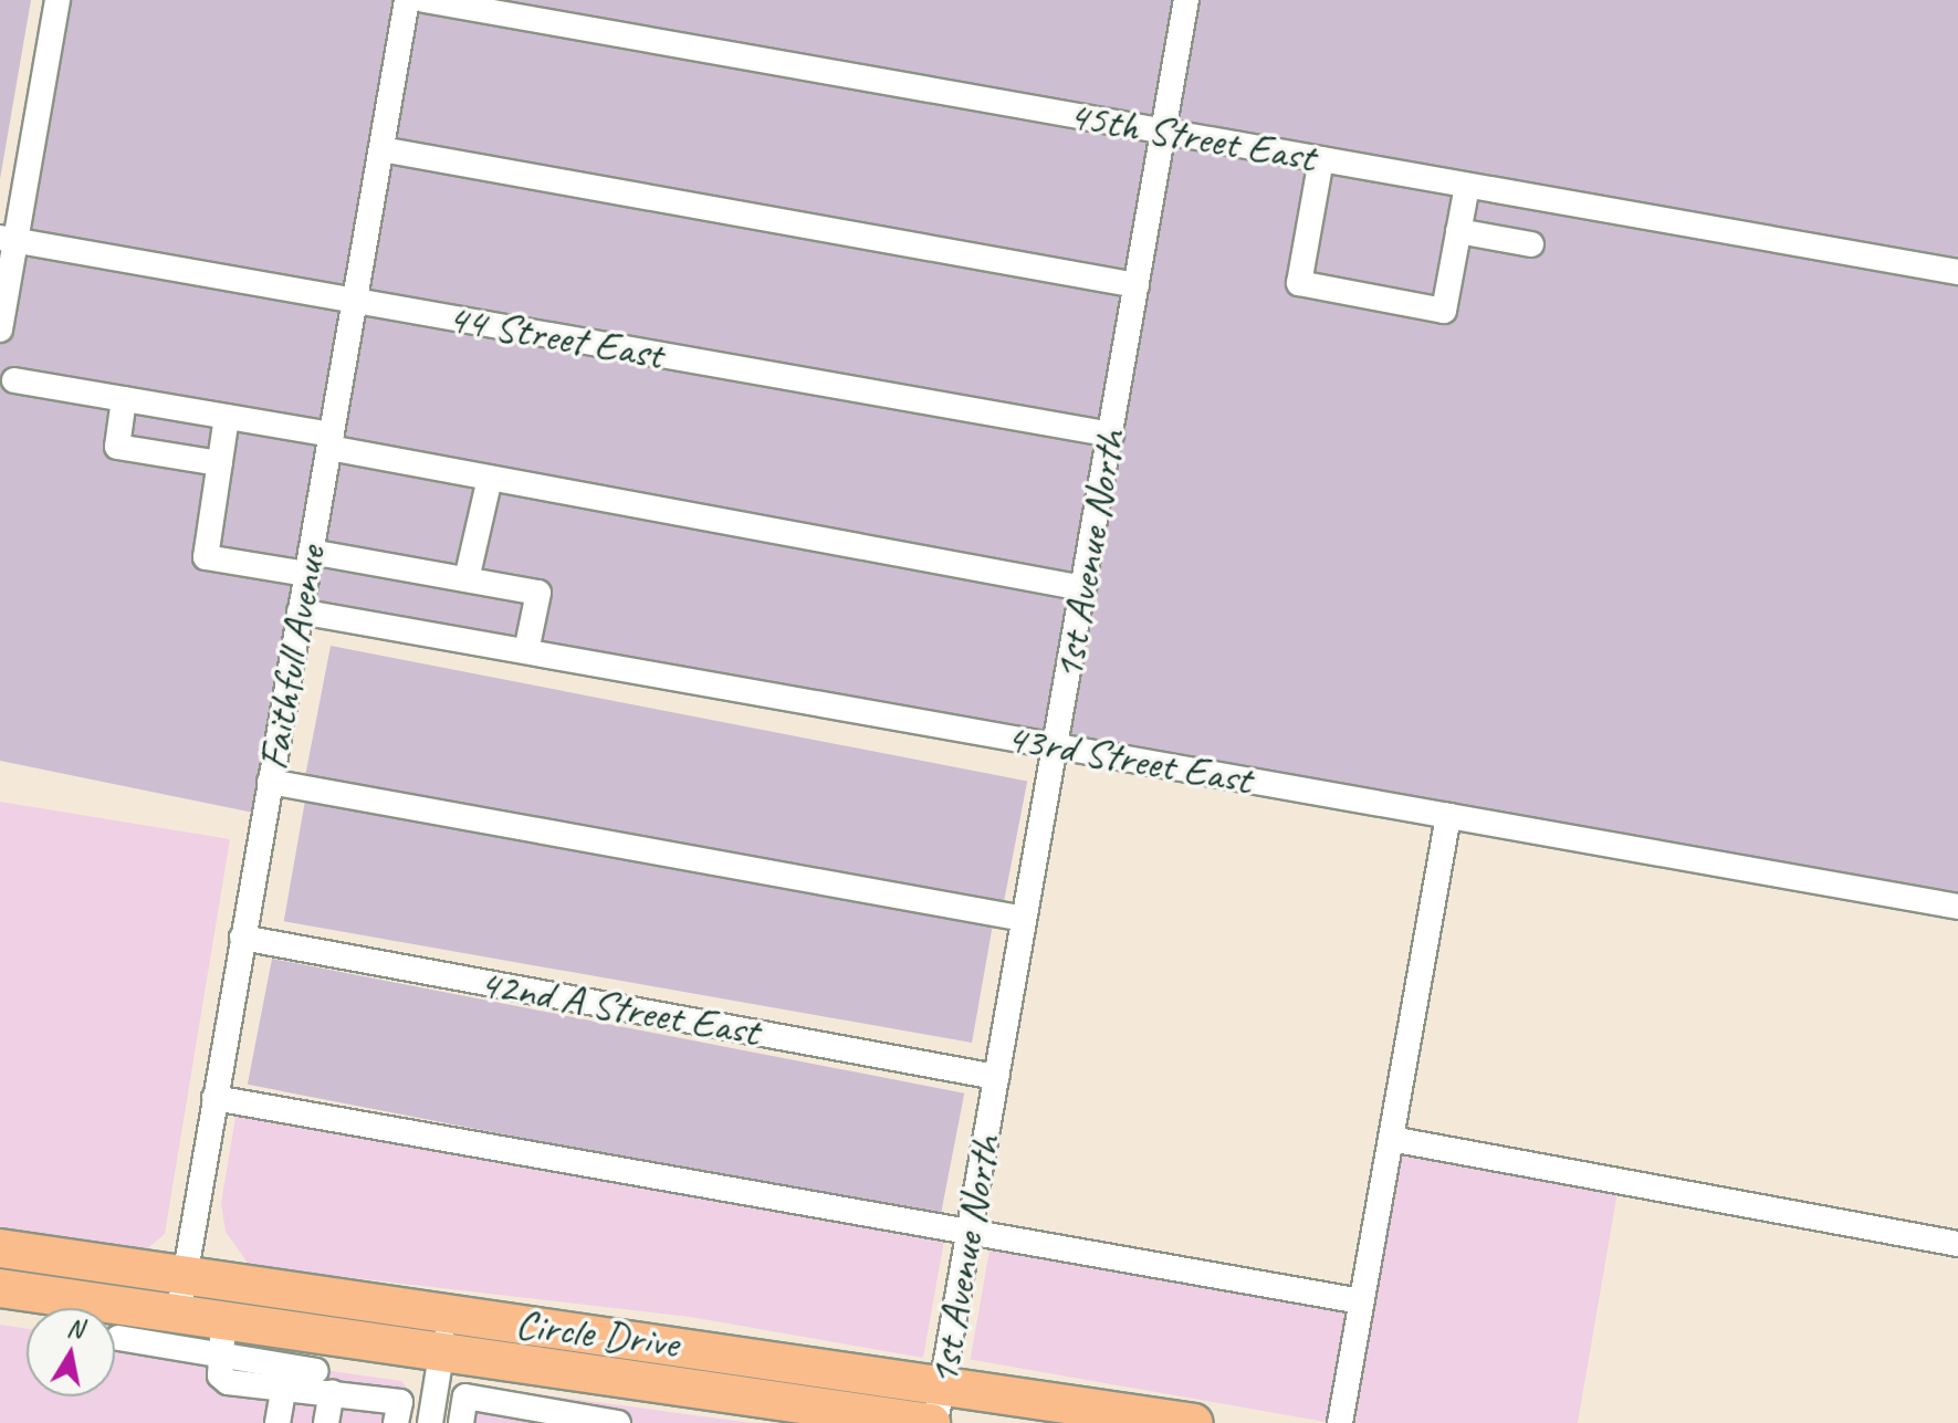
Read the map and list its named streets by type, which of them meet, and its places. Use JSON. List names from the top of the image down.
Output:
{
  "streets": {
    "highway": ["Circle Drive"],
    "street": [
      "45th Street East",
      "44 Street East",
      "1st Avenue North",
      "Faithfull Avenue",
      "43rd Street East",
      "42nd A Street East"
    ]
  },
  "crossings": [
    ["45th Street East", "1st Avenue North"],
    ["44 Street East", "1st Avenue North"],
    ["44 Street East", "Faithfull Avenue"],
    ["1st Avenue North", "43rd Street East"],
    ["1st Avenue North", "42nd A Street East"],
    ["1st Avenue North", "Circle Drive"],
    ["Faithfull Avenue", "43rd Street East"],
    ["Faithfull Avenue", "42nd A Street East"],
    ["Faithfull Avenue", "Circle Drive"]
  ],
  "north": "top"
}
